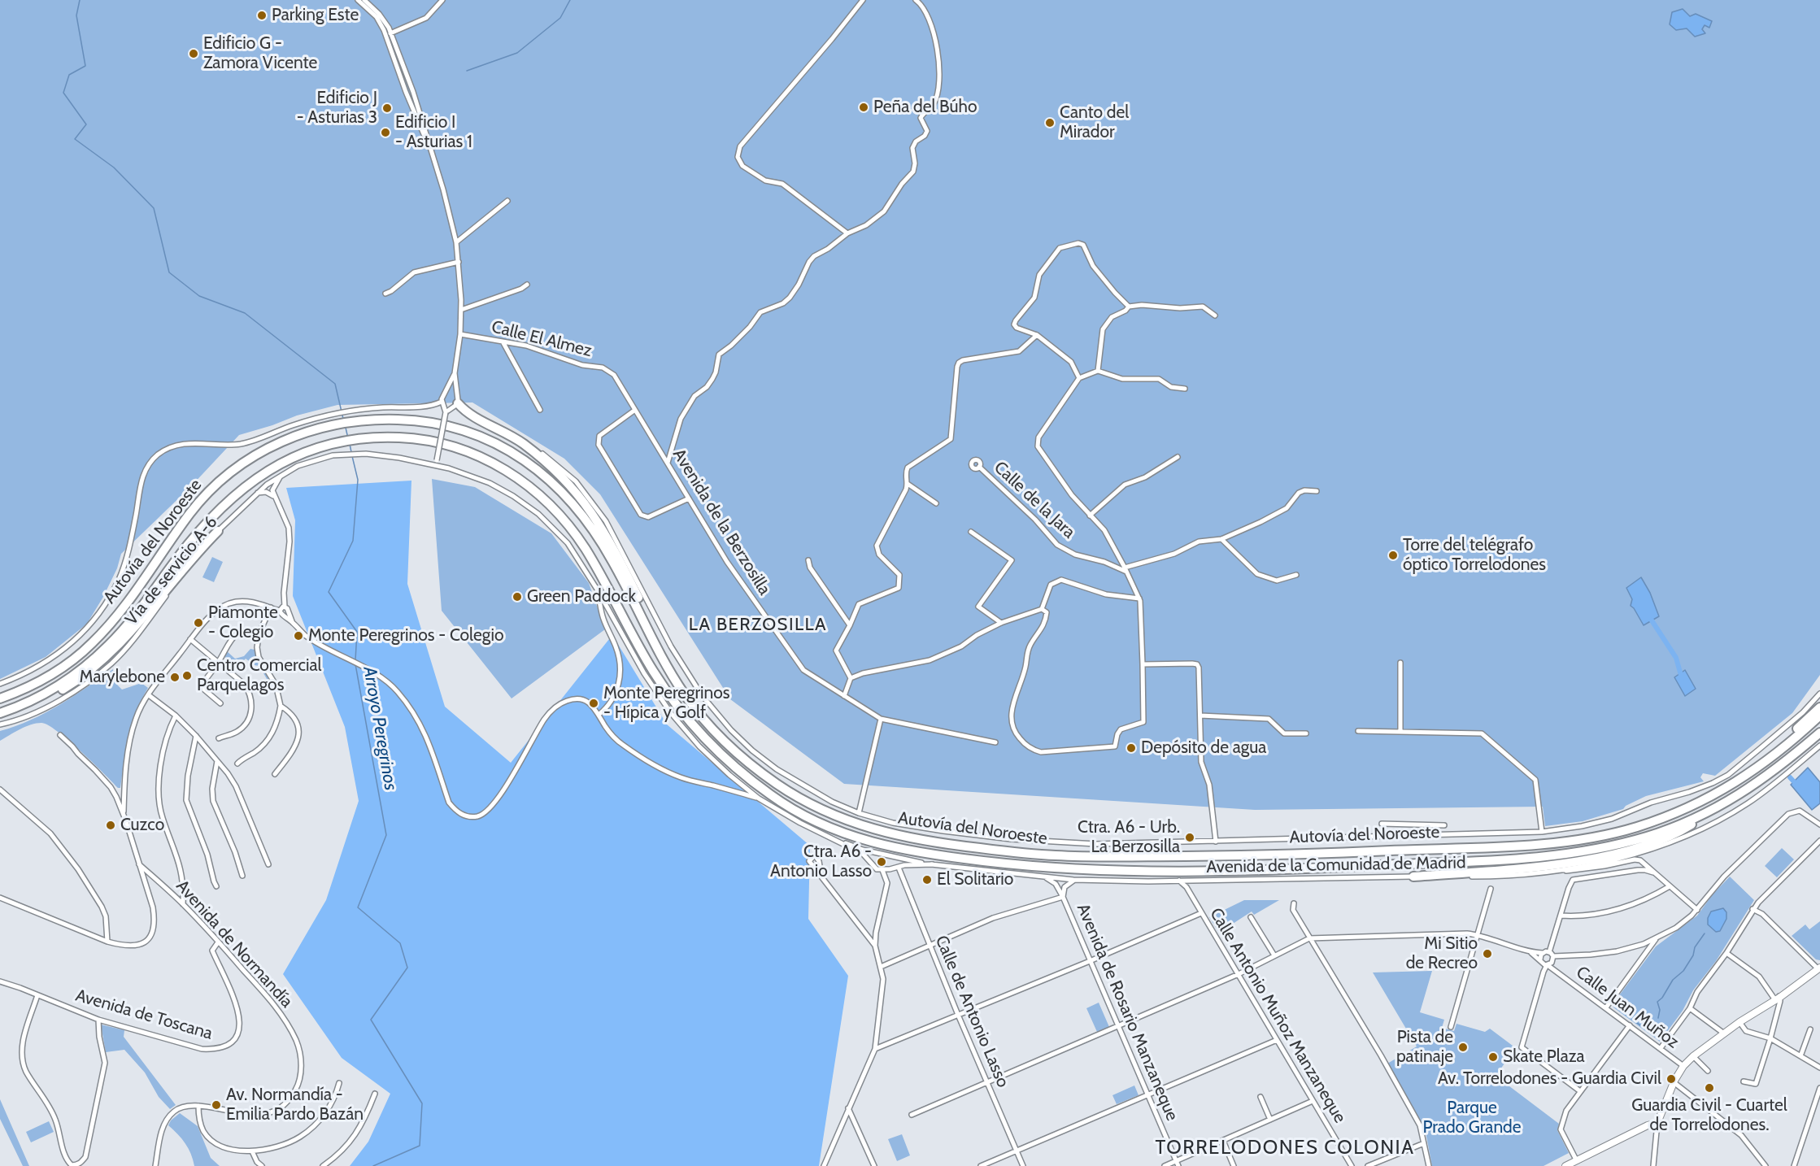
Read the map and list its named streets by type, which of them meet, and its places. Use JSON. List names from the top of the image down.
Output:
{
  "streets": {
    "highway": ["Autovía del Noroeste"],
    "street": [
      "Calle El Almez",
      "Calle de la Jara",
      "Avenida de la Berzosilla",
      "Vía de servicio A-6",
      "Avenida de la Comunidad de Madrid",
      "Avenida de Normandía",
      "Calle Juan Muñoz",
      "Calle de Antonio Lasso",
      "Avenida de Rosario Manzaneque",
      "Avenida de Toscana",
      "Calle Antonio Muñoz Manzaneque"
    ]
  },
  "crossings": [
    ["Calle El Almez", "Avenida de la Berzosilla"],
    ["Vía de servicio A-6", "Avenida de la Comunidad de Madrid"],
    ["Avenida de la Comunidad de Madrid", "Avenida de Rosario Manzaneque"],
    ["Avenida de la Comunidad de Madrid", "Calle Antonio Muñoz Manzaneque"],
    ["Avenida de Normandía", "Avenida de Toscana"]
  ],
  "districts": ["LA BERZOSILLA", "TORRELODONES COLONIA"],
  "water": ["Arroyo Peregrinos"],
  "parks": ["Parque Prado Grande"],
  "places": [
    "Parking Este",
    "Edificio G - Zamora Vicente",
    "Peña del Búho",
    "Edificio J - Asturias 3",
    "Canto del Mirador",
    "Edificio I - Asturias 1",
    "Torre del telégrafo óptico Torrelodones",
    "Green Paddock",
    "Piamonte - Colegio",
    "Monte Peregrinos - Colegio",
    "Centro Comercial Parquelagos",
    "Marylebone",
    "Monte Peregrinos - Hípica y Golf",
    "Depósito de agua",
    "Cuzco",
    "Ctra. A6 - Urb. La Berzosilla",
    "Ctra. A6 - Antonio Lasso",
    "El Solitario",
    "Mi Sitio de Recreo",
    "Pista de patinaje",
    "Skate Plaza",
    "Av. Torrelodones - Guardia Civil",
    "Guardia Civil - Cuartel de Torrelodones.",
    "Av. Normandía - Emilia Pardo Bazán"
  ]
}
